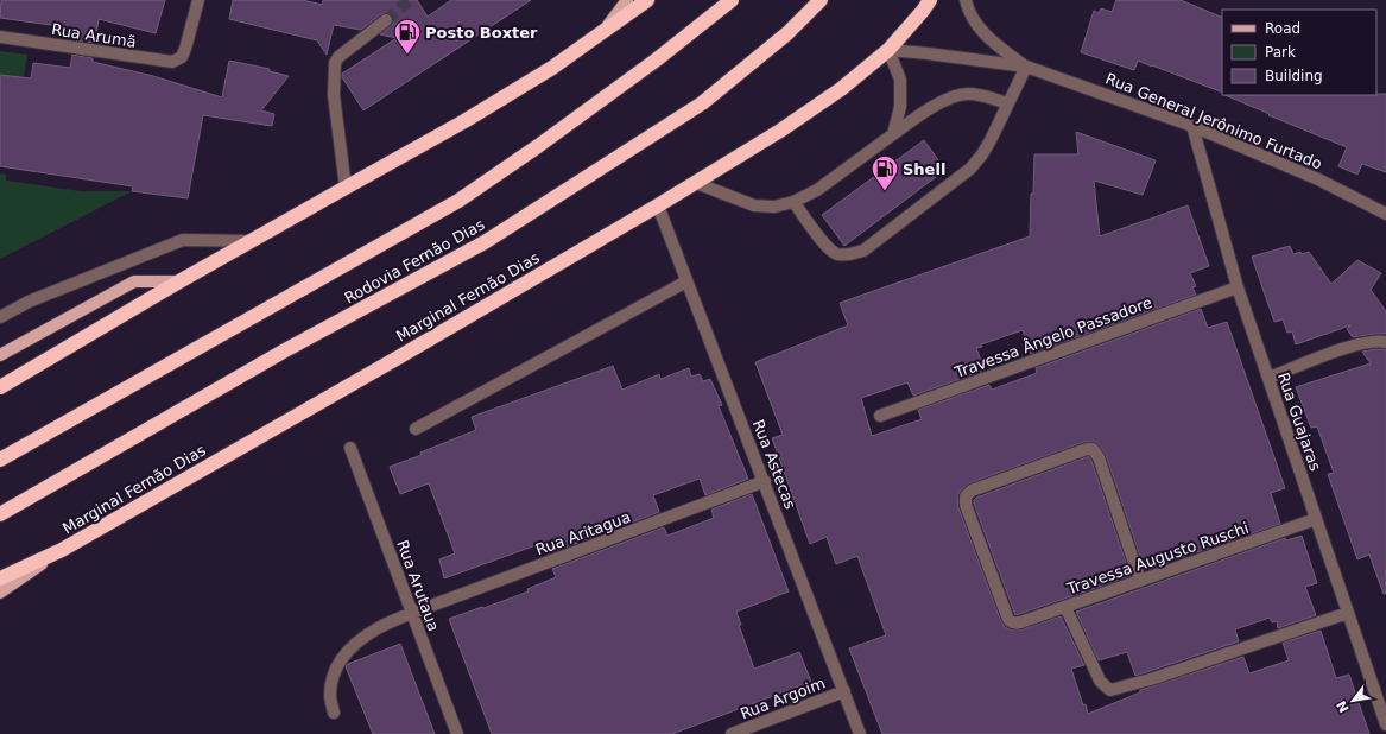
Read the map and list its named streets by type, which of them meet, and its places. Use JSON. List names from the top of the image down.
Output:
{
  "streets": {
    "highway": ["Rodovia Fernão Dias", "Marginal Fernão Dias"],
    "street": [
      "Rua Arumã",
      "Rua General Jerônimo Furtado",
      "Travessa Ângelo Passadore",
      "Rua Guajaras",
      "Rua Astecas",
      "Rua Aritagua",
      "Travessa Augusto Ruschi",
      "Rua Arutaua",
      "Rua Argoim"
    ]
  },
  "crossings": [
    ["Rua General Jerônimo Furtado", "Marginal Fernão Dias"],
    ["Rua General Jerônimo Furtado", "Rua Guajaras"],
    ["Marginal Fernão Dias", "Rua Astecas"],
    ["Travessa Ângelo Passadore", "Rua Guajaras"],
    ["Rua Guajaras", "Travessa Augusto Ruschi"],
    ["Rua Astecas", "Rua Aritagua"],
    ["Rua Astecas", "Rua Argoim"],
    ["Rua Aritagua", "Rua Arutaua"]
  ],
  "places": {
    "fuel station": ["Posto Boxter", "Shell"]
  },
  "legend": ["Road", "Park", "Building"],
  "north": "bottom left"
}
